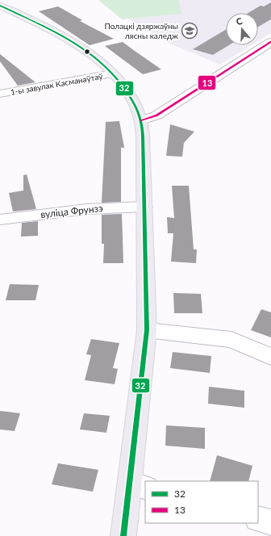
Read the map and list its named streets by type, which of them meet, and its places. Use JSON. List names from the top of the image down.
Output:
{
  "streets": {
    "street": ["1-ы завулак Касманаўтаў", "вуліца Фрунзэ"]
  },
  "places": {
    "school or university": ["Полацкі дзяржаўны лясны каледж"]
  },
  "lines": ["transit line 32", "transit line 13"],
  "legend": ["32", "13"],
  "north": "top"
}
